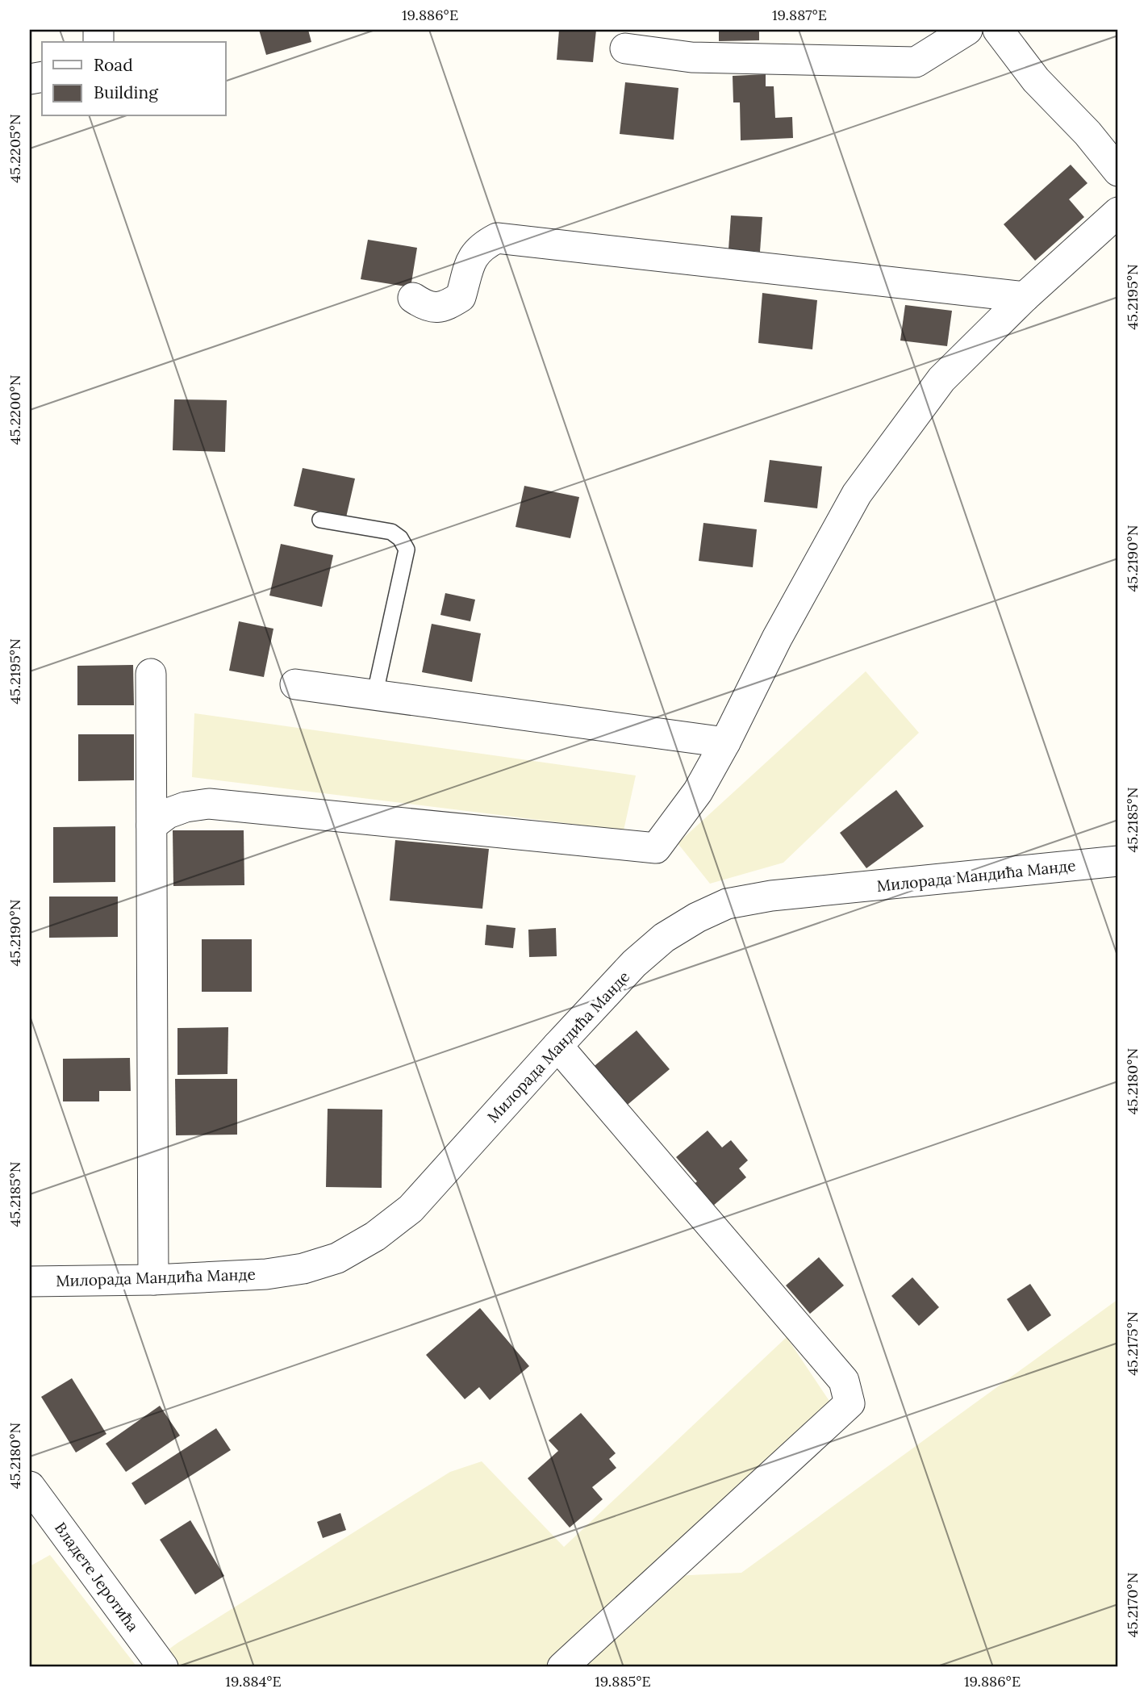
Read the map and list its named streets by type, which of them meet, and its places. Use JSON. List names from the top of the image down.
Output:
{
  "streets": {
    "street": ["Милорада Мандића Манде", "Владете Јеротића"]
  },
  "legend": ["Road", "Building"],
  "coordinates": [
    "19.886°E",
    "19.887°E",
    "45.2205°N",
    "45.2195°N",
    "45.2200°N",
    "45.2190°N",
    "45.2185°N",
    "45.2180°N",
    "45.2175°N",
    "45.2170°N",
    "19.884°E",
    "19.885°E"
  ]
}
